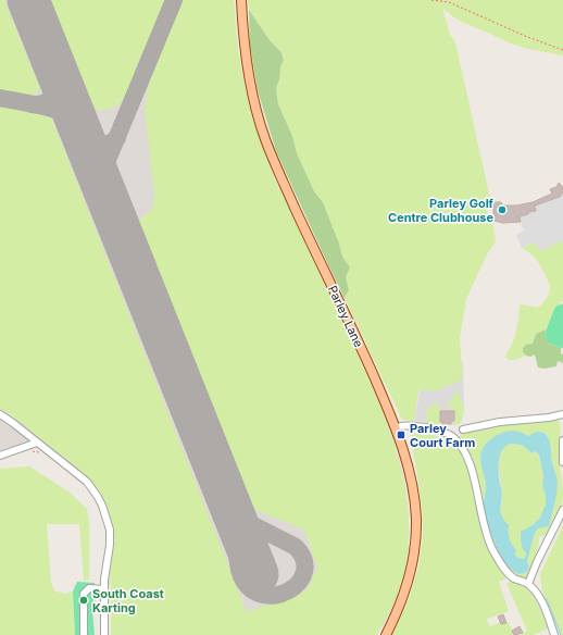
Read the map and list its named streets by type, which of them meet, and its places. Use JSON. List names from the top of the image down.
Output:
{
  "streets": {
    "main road": ["Parley Lane"]
  },
  "places": {
    "other": ["Parley Golf Centre Clubhouse", "South Coast Karting"],
    "transit": ["Parley Court Farm"]
  }
}
